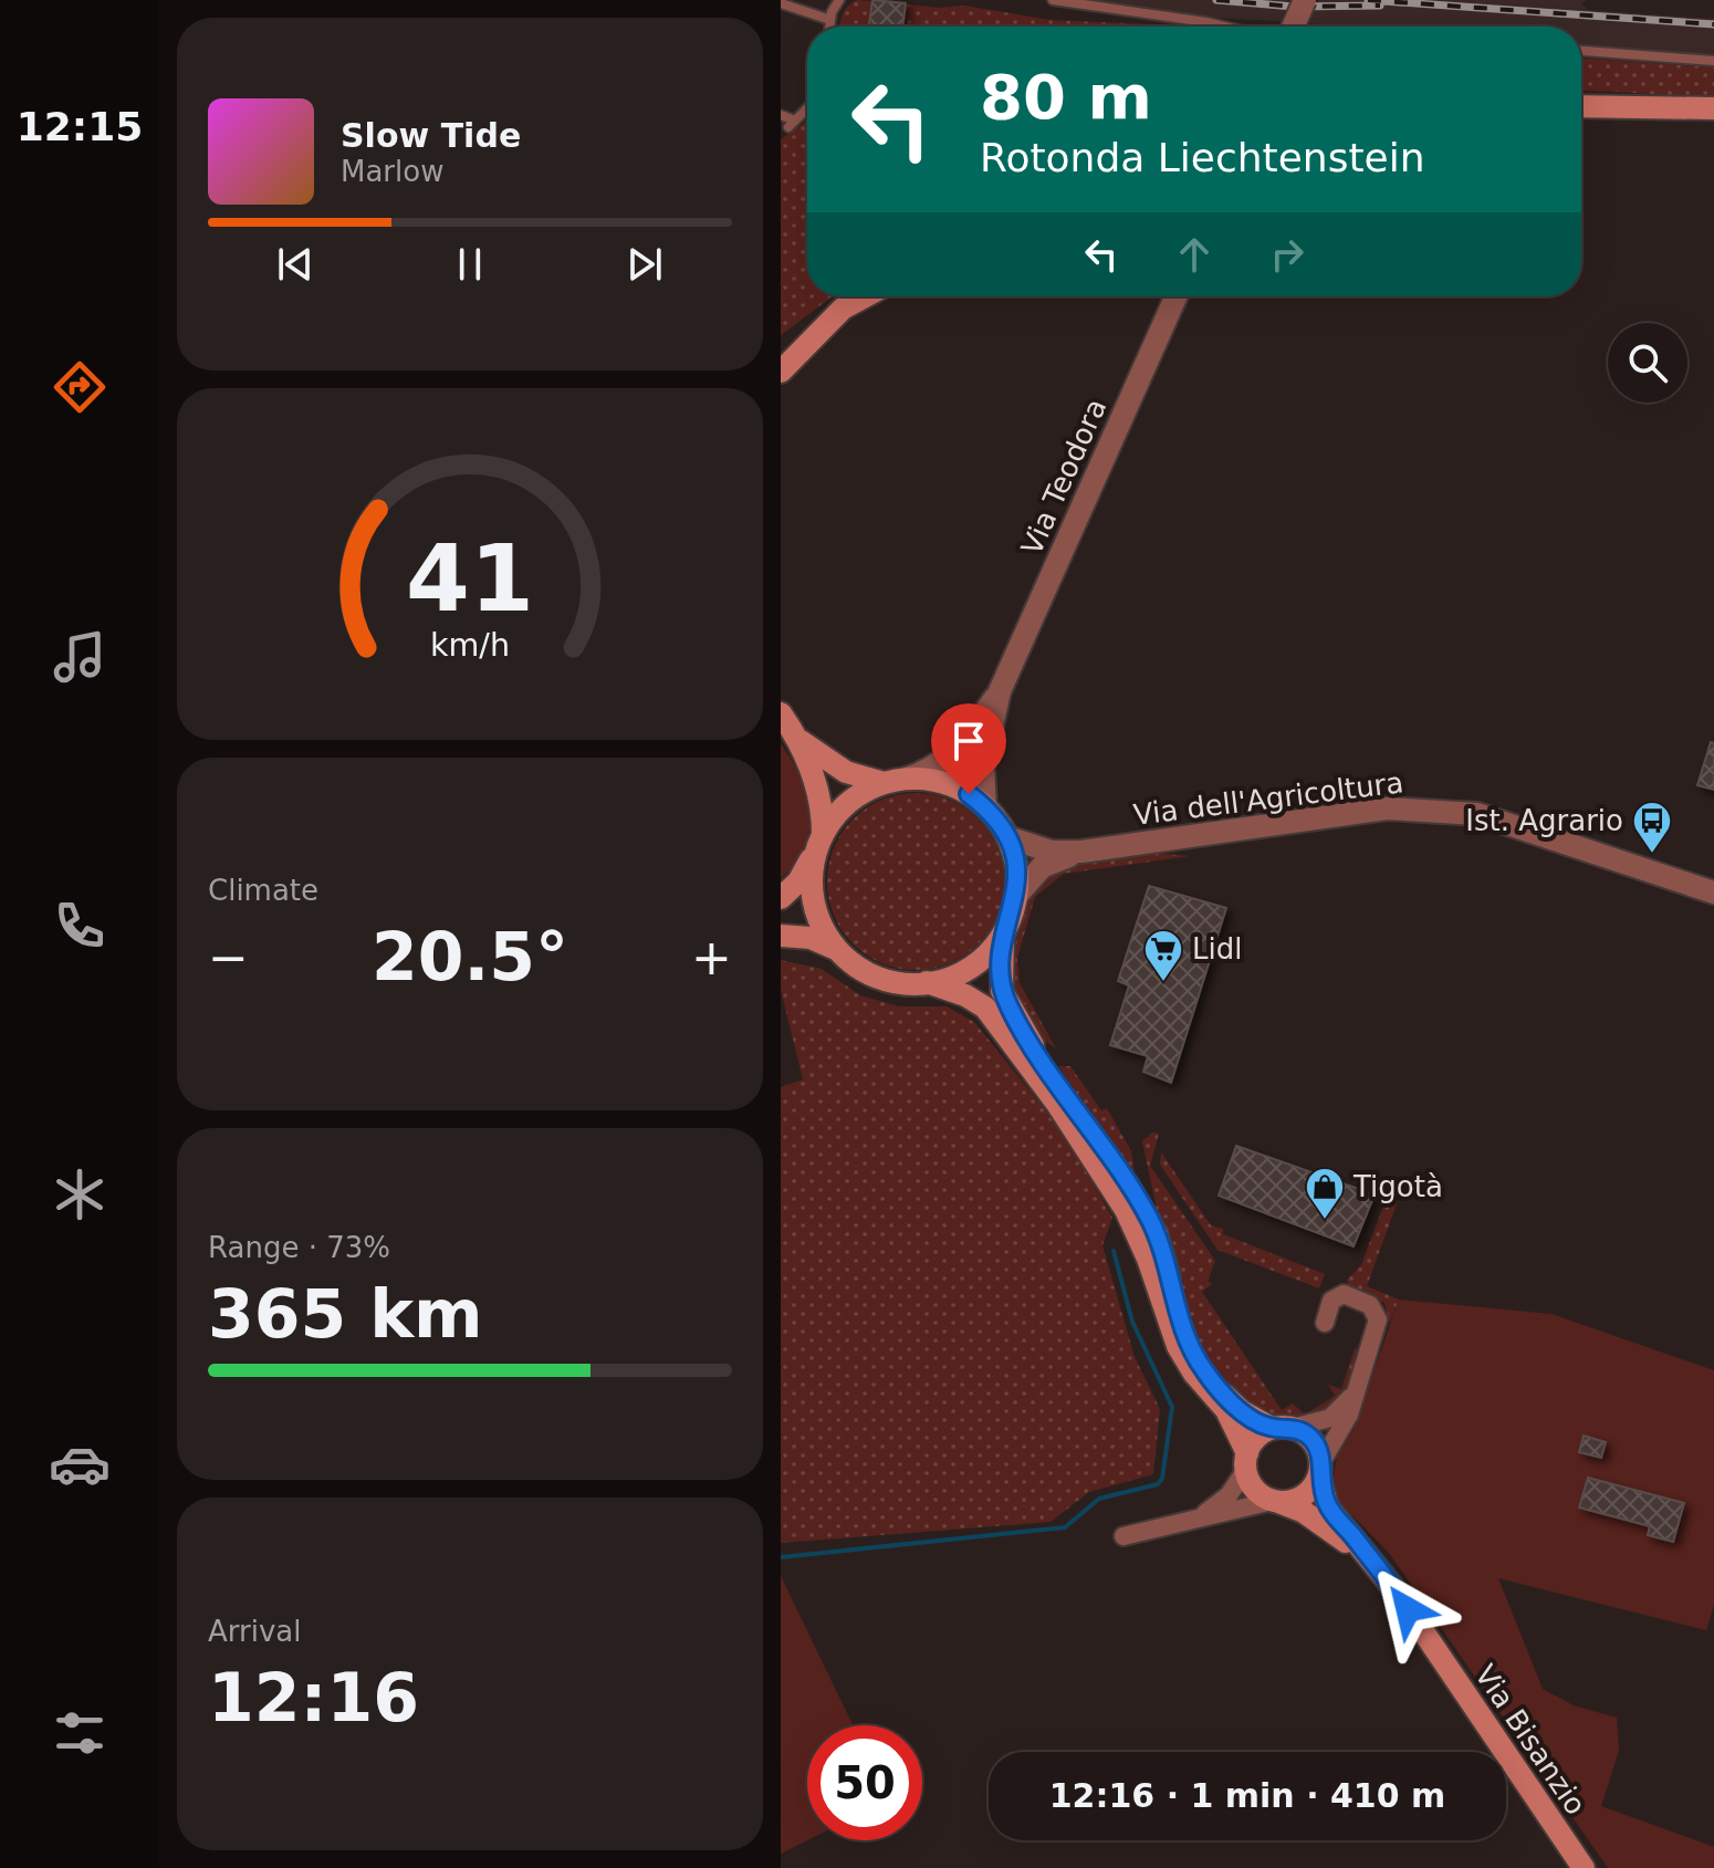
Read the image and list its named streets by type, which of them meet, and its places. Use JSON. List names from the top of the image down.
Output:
{
  "streets": {
    "main road": ["Via Bisanzio"],
    "street": ["Via Teodora", "Via dell'Agricoltura"]
  },
  "crossings": [
    ["Via Teodora", "Via dell'Agricoltura"]
  ],
  "places": {
    "bus stop": ["Ist. Agrario"],
    "supermarket": ["Lidl"],
    "shop": ["Tigotà"]
  },
  "page": {
    "tabs": "12:15",
    "turn": ["80 m", "Rotonda Liechtenstein"],
    "song": ["Slow Tide", "Marlow"],
    "tile": [
      "Climate",
      ["Range · 73%", "365 km"],
      ["Arrival", "12:16"]
    ],
    "heat": ["−", "20.5°", "+"],
    "limit": "50",
    "trip": "12:16 · 1 min · 410 m",
    "gauge": ["41", "km/h"]
  }
}
